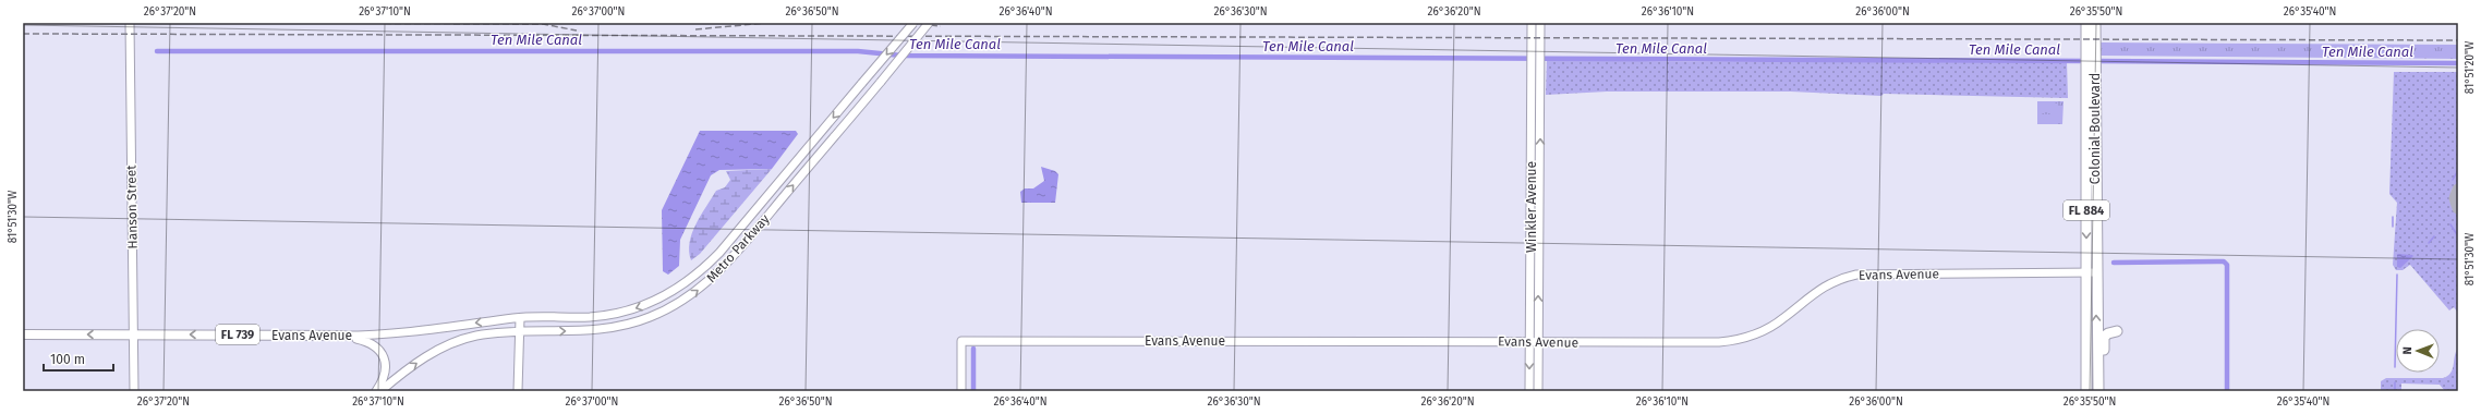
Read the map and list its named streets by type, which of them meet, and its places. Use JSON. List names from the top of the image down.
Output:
{
  "streets": {
    "highway": ["Colonial Boulevard", "FL 884"],
    "main road": ["Evans Avenue", "FL 739"],
    "street": ["Hanson Street", "Winkler Avenue", "Metro Parkway"]
  },
  "crossings": [
    ["Colonial Boulevard", "Evans Avenue"],
    ["Hanson Street", "Evans Avenue"],
    ["Winkler Avenue", "Evans Avenue"],
    ["Metro Parkway", "Evans Avenue"]
  ],
  "water": ["Ten Mile Canal"],
  "scale_bar": "100 m",
  "north": "left",
  "coordinates": [
    "26°37'20\"N",
    "26°37'10\"N",
    "26°37'00\"N",
    "26°36'50\"N",
    "26°36'40\"N",
    "26°36'30\"N",
    "26°36'20\"N",
    "26°36'10\"N",
    "26°36'00\"N",
    "26°35'50\"N",
    "26°35'40\"N",
    "81°51'20\"W",
    "81°51'30\"W"
  ]
}
